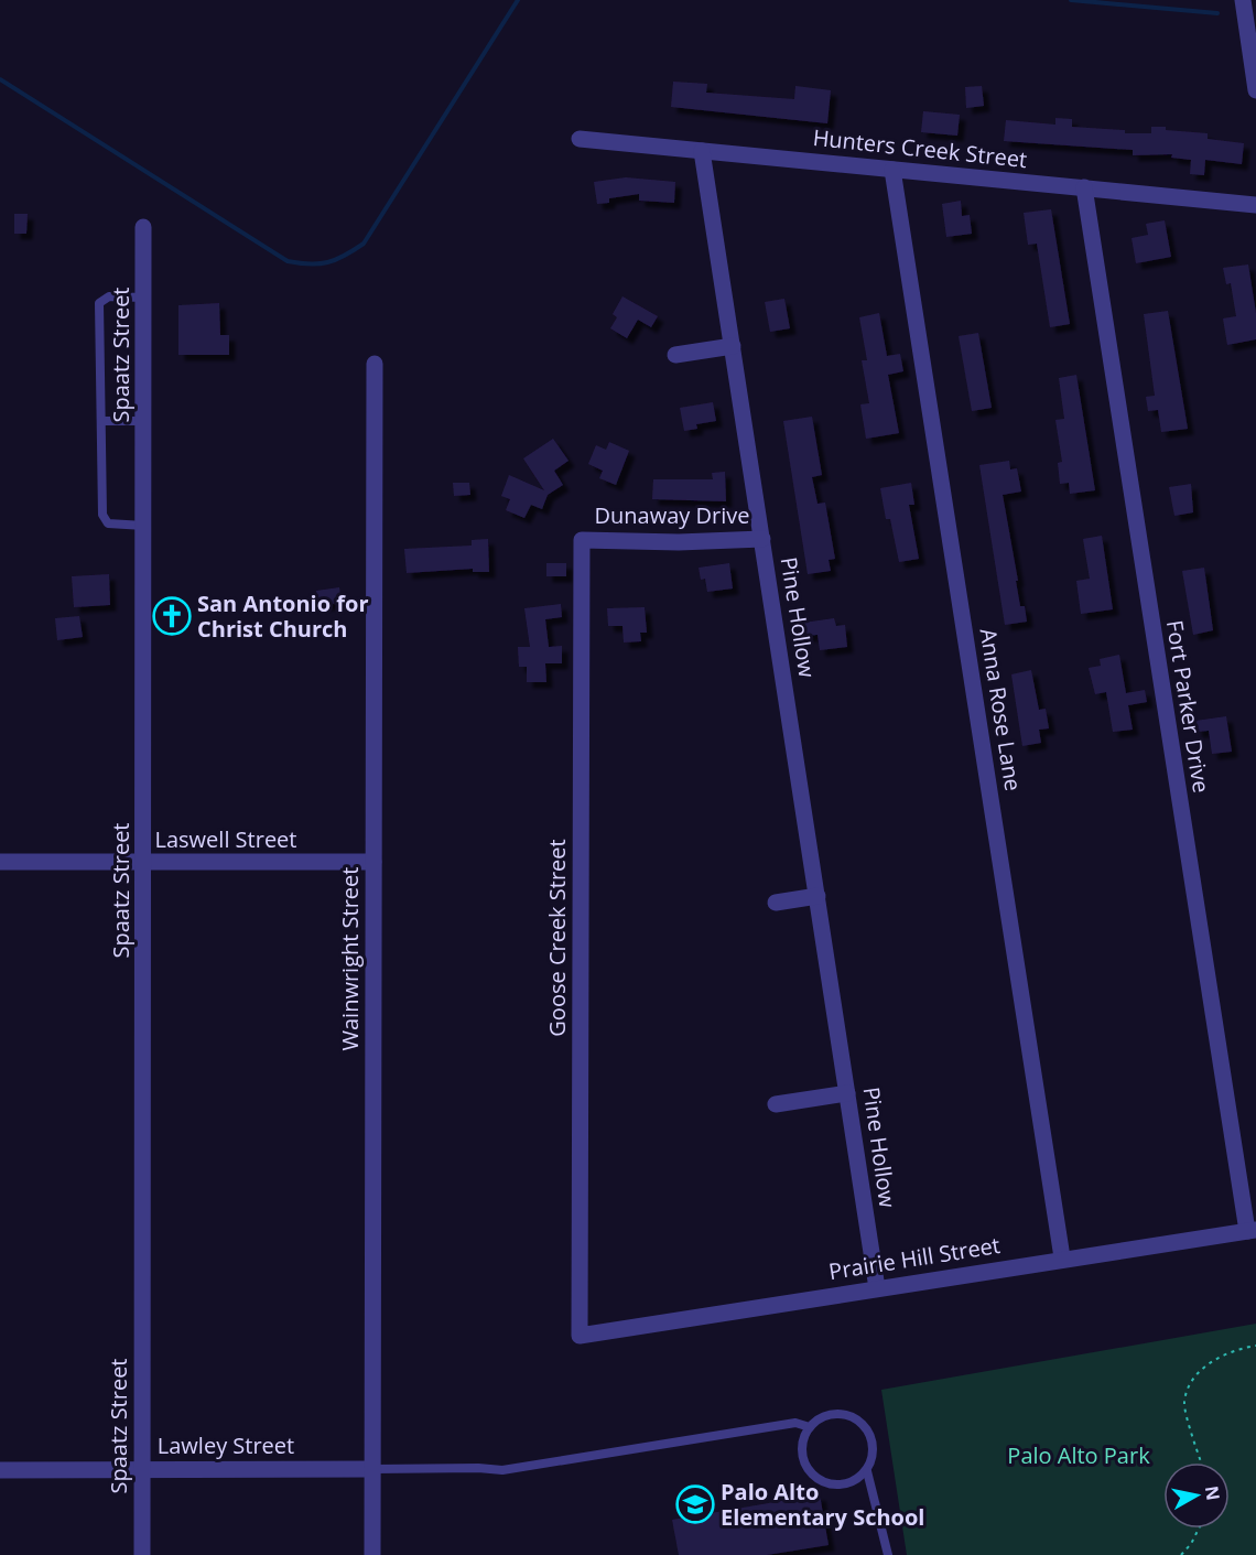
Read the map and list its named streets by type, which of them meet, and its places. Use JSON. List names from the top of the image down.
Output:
{
  "streets": {
    "street": [
      "Hunters Creek Street",
      "Spaatz Street",
      "Dunaway Drive",
      "Pine Hollow",
      "Fort Parker Drive",
      "Anna Rose Lane",
      "Laswell Street",
      "Goose Creek Street",
      "Wainwright Street",
      "Prairie Hill Street",
      "Lawley Street"
    ]
  },
  "crossings": [
    ["Hunters Creek Street", "Pine Hollow"],
    ["Hunters Creek Street", "Fort Parker Drive"],
    ["Hunters Creek Street", "Anna Rose Lane"],
    ["Spaatz Street", "Laswell Street"],
    ["Spaatz Street", "Lawley Street"],
    ["Dunaway Drive", "Pine Hollow"],
    ["Dunaway Drive", "Goose Creek Street"],
    ["Pine Hollow", "Prairie Hill Street"],
    ["Fort Parker Drive", "Prairie Hill Street"],
    ["Anna Rose Lane", "Prairie Hill Street"],
    ["Laswell Street", "Wainwright Street"],
    ["Goose Creek Street", "Prairie Hill Street"],
    ["Wainwright Street", "Lawley Street"]
  ],
  "parks": ["Palo Alto Park"],
  "places": {
    "church": ["San Antonio for Christ Church"],
    "school or university": ["Palo Alto Elementary School"]
  },
  "north": "right"
}
